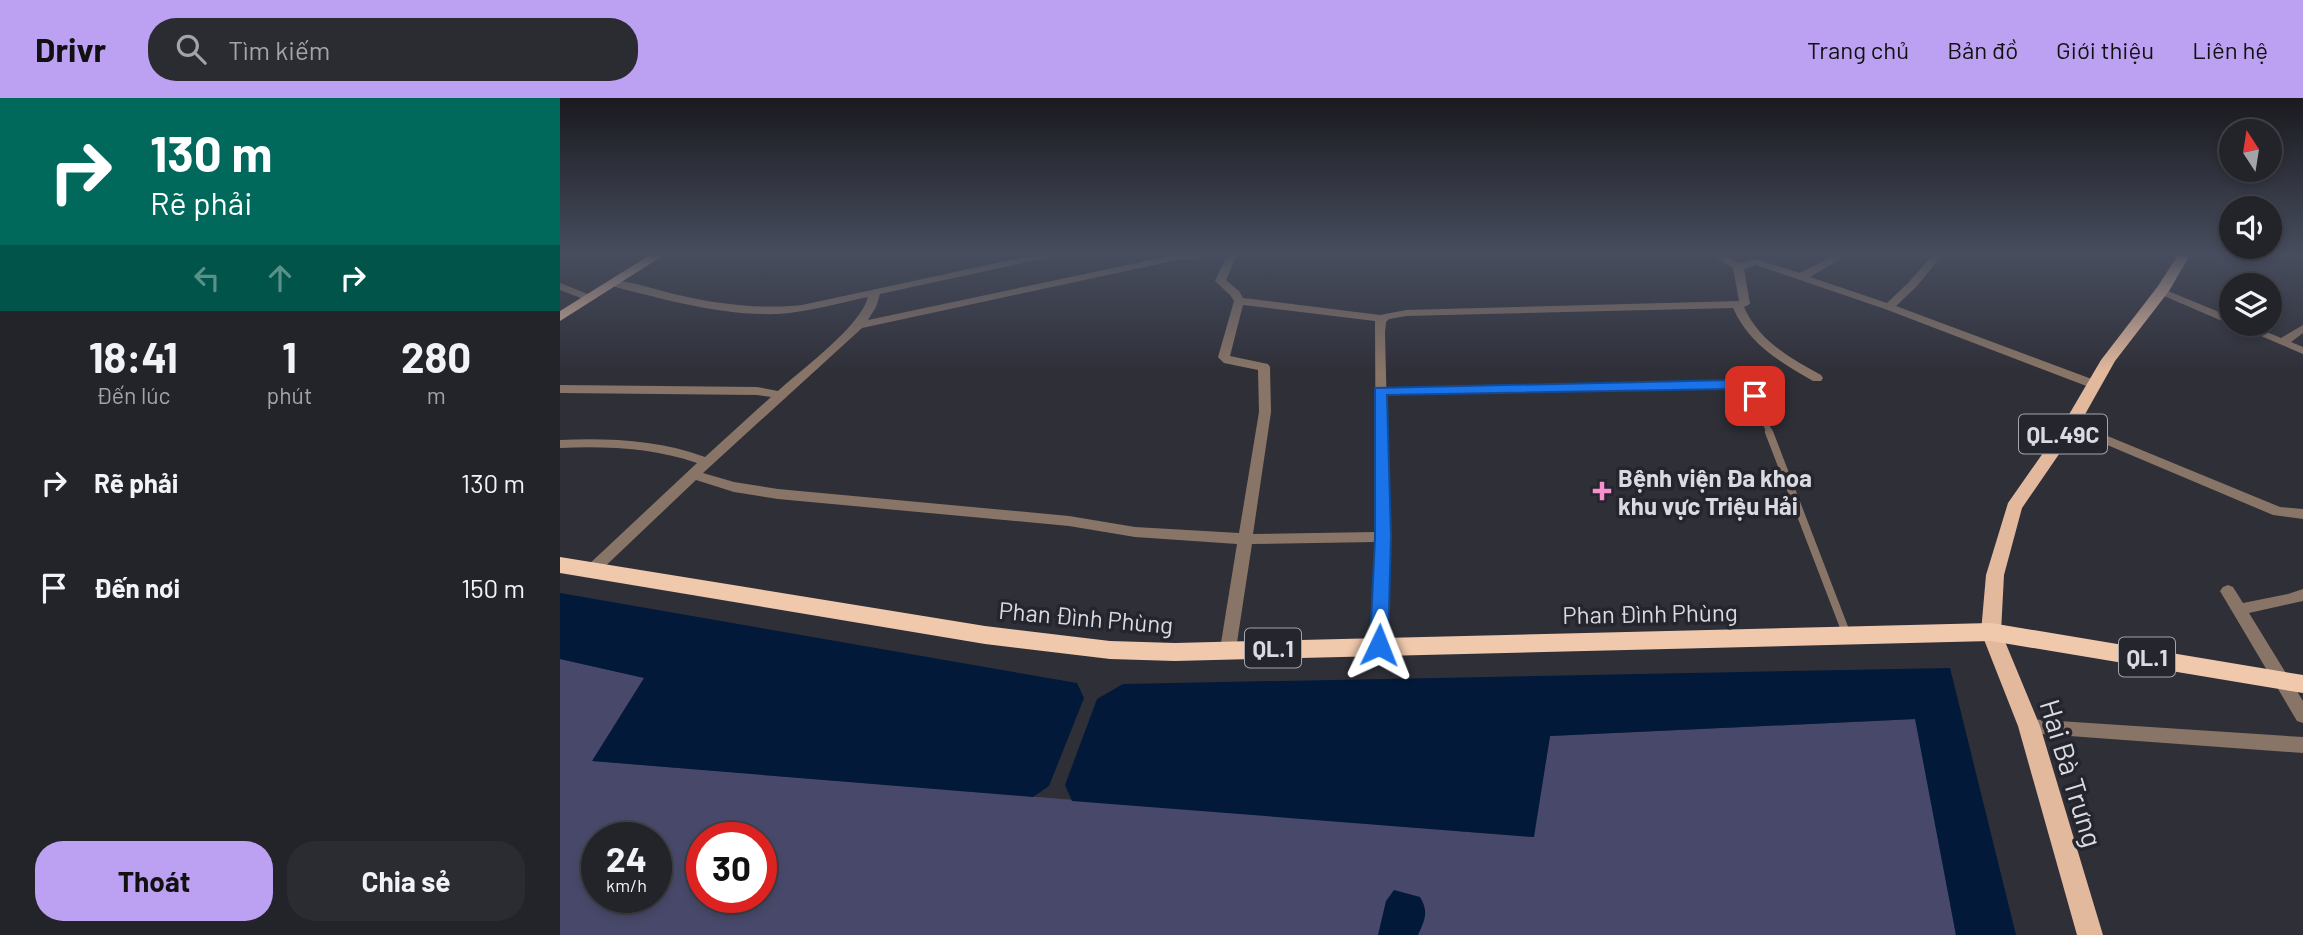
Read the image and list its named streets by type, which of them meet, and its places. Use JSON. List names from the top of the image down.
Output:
{
  "streets": {
    "highway": ["Phan Đình Phùng", "QL.1"],
    "main road": ["QL.49C", "Hai Bà Trưng"]
  },
  "crossings": [
    ["QL.49C", "Phan Đình Phùng"],
    ["QL.49C", "QL.1"],
    ["QL.49C", "Hai Bà Trưng"],
    ["Phan Đình Phùng", "QL.1"],
    ["Phan Đình Phùng", "Hai Bà Trưng"],
    ["QL.1", "Hai Bà Trưng"]
  ],
  "places": {
    "health": ["Bệnh viện Đa khoa khu vực Triệu Hải"]
  },
  "north": "top",
  "page": {
    "header": "Drivr",
    "search": "Tìm kiếm",
    "nav": [
      "Trang chủ",
      "Bản đồ",
      "Giới thiệu",
      "Liên hệ"
    ],
    "turn": ["130 m", "Rẽ phải"],
    "eta": [
      "18:41",
      "Đến lúc",
      "1",
      "phút",
      "280",
      "m"
    ],
    "list": [
      {
        "name": "Rẽ phải",
        "value": "130 m"
      },
      {
        "name": "Đến nơi",
        "value": "150 m"
      }
    ],
    "speed": "24 km/h",
    "limit": "30",
    "buttons": ["Thoát", "Chia sẻ"]
  }
}
